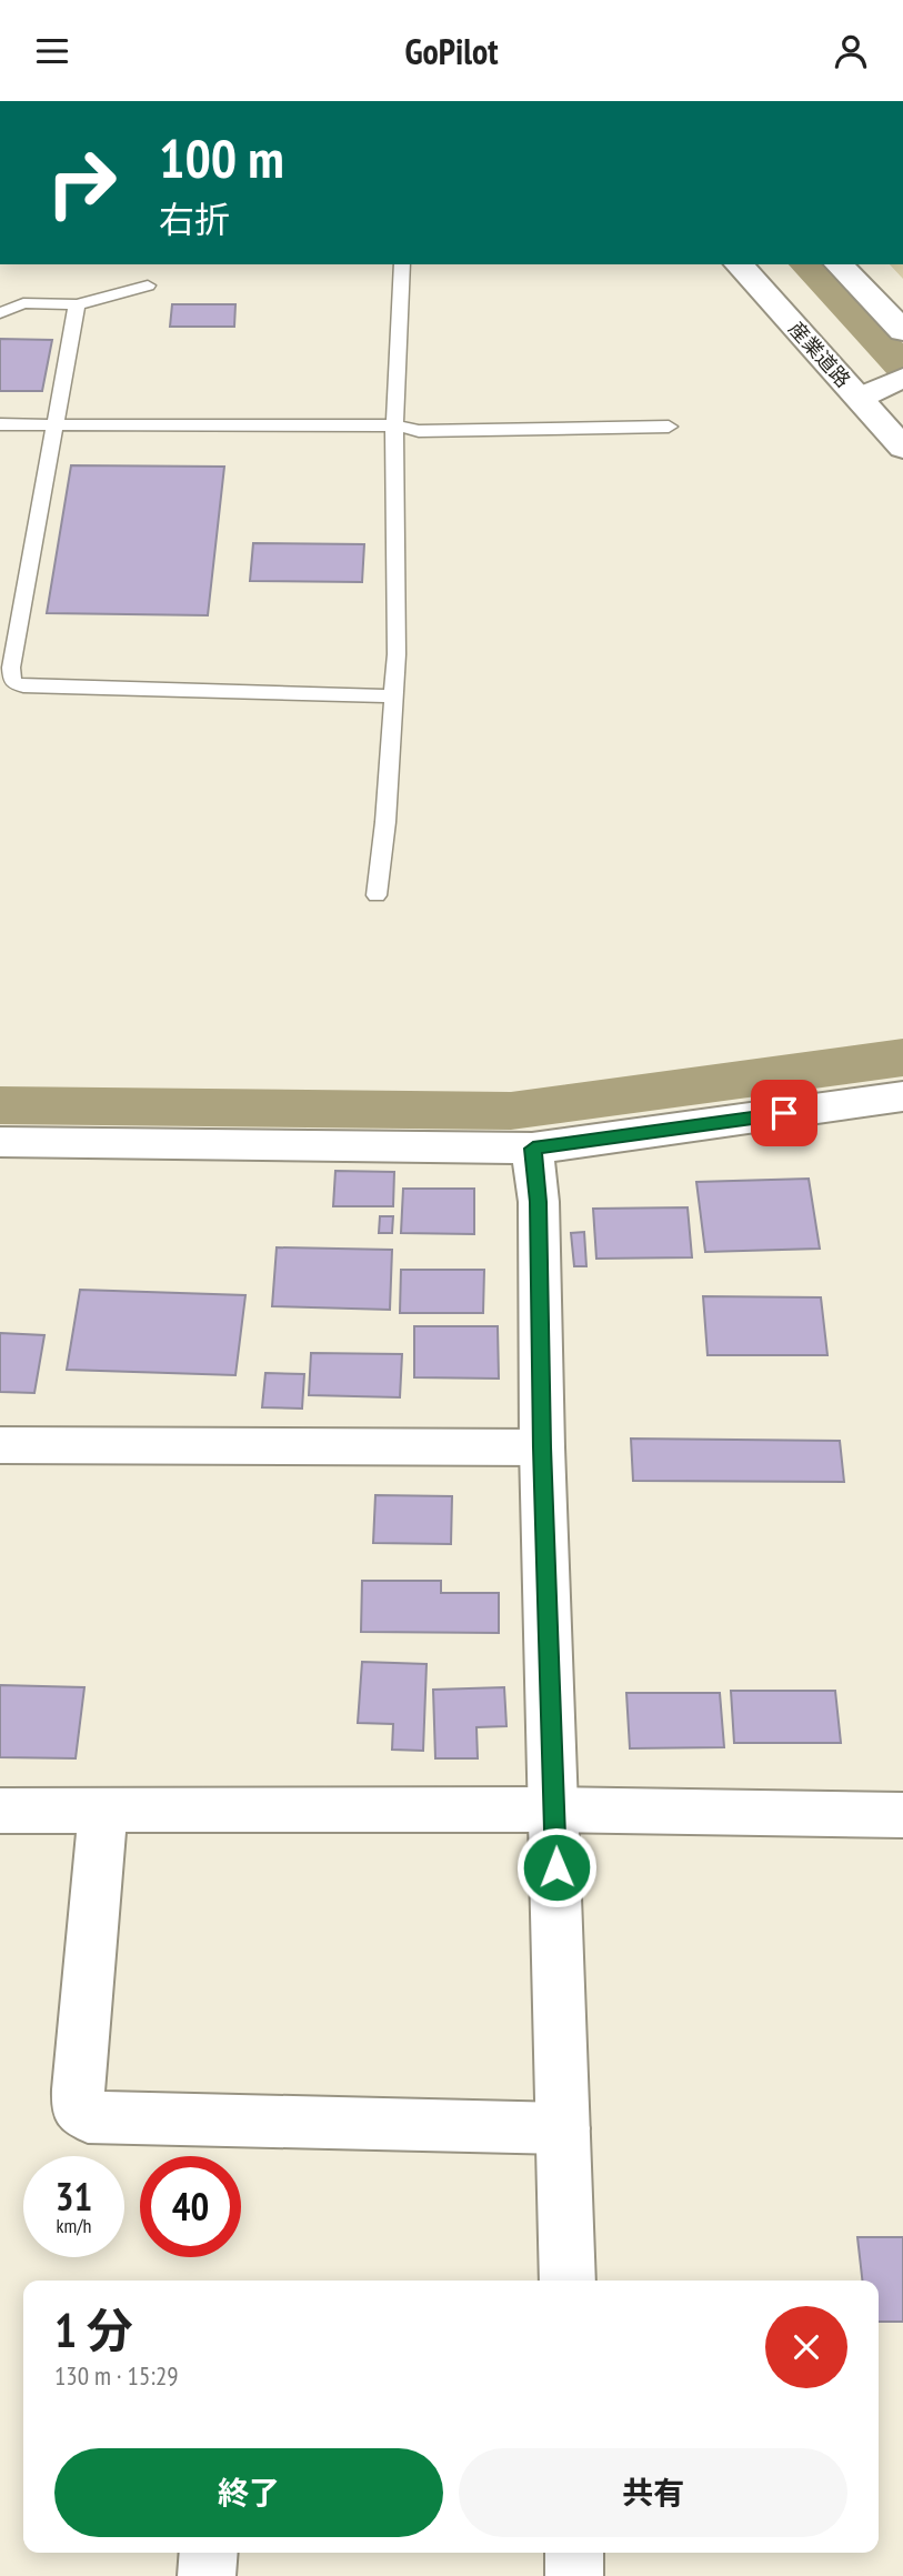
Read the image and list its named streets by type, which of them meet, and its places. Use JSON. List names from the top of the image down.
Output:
{
  "streets": {
    "street": ["産業道路"]
  },
  "page": {
    "header": "GoPilot",
    "turn": ["100 m", "右折"],
    "speed": "31 km/h",
    "limit": "40",
    "heading": ["1 分", "130 m · 15:29"],
    "buttons": ["終了", "共有"]
  }
}
